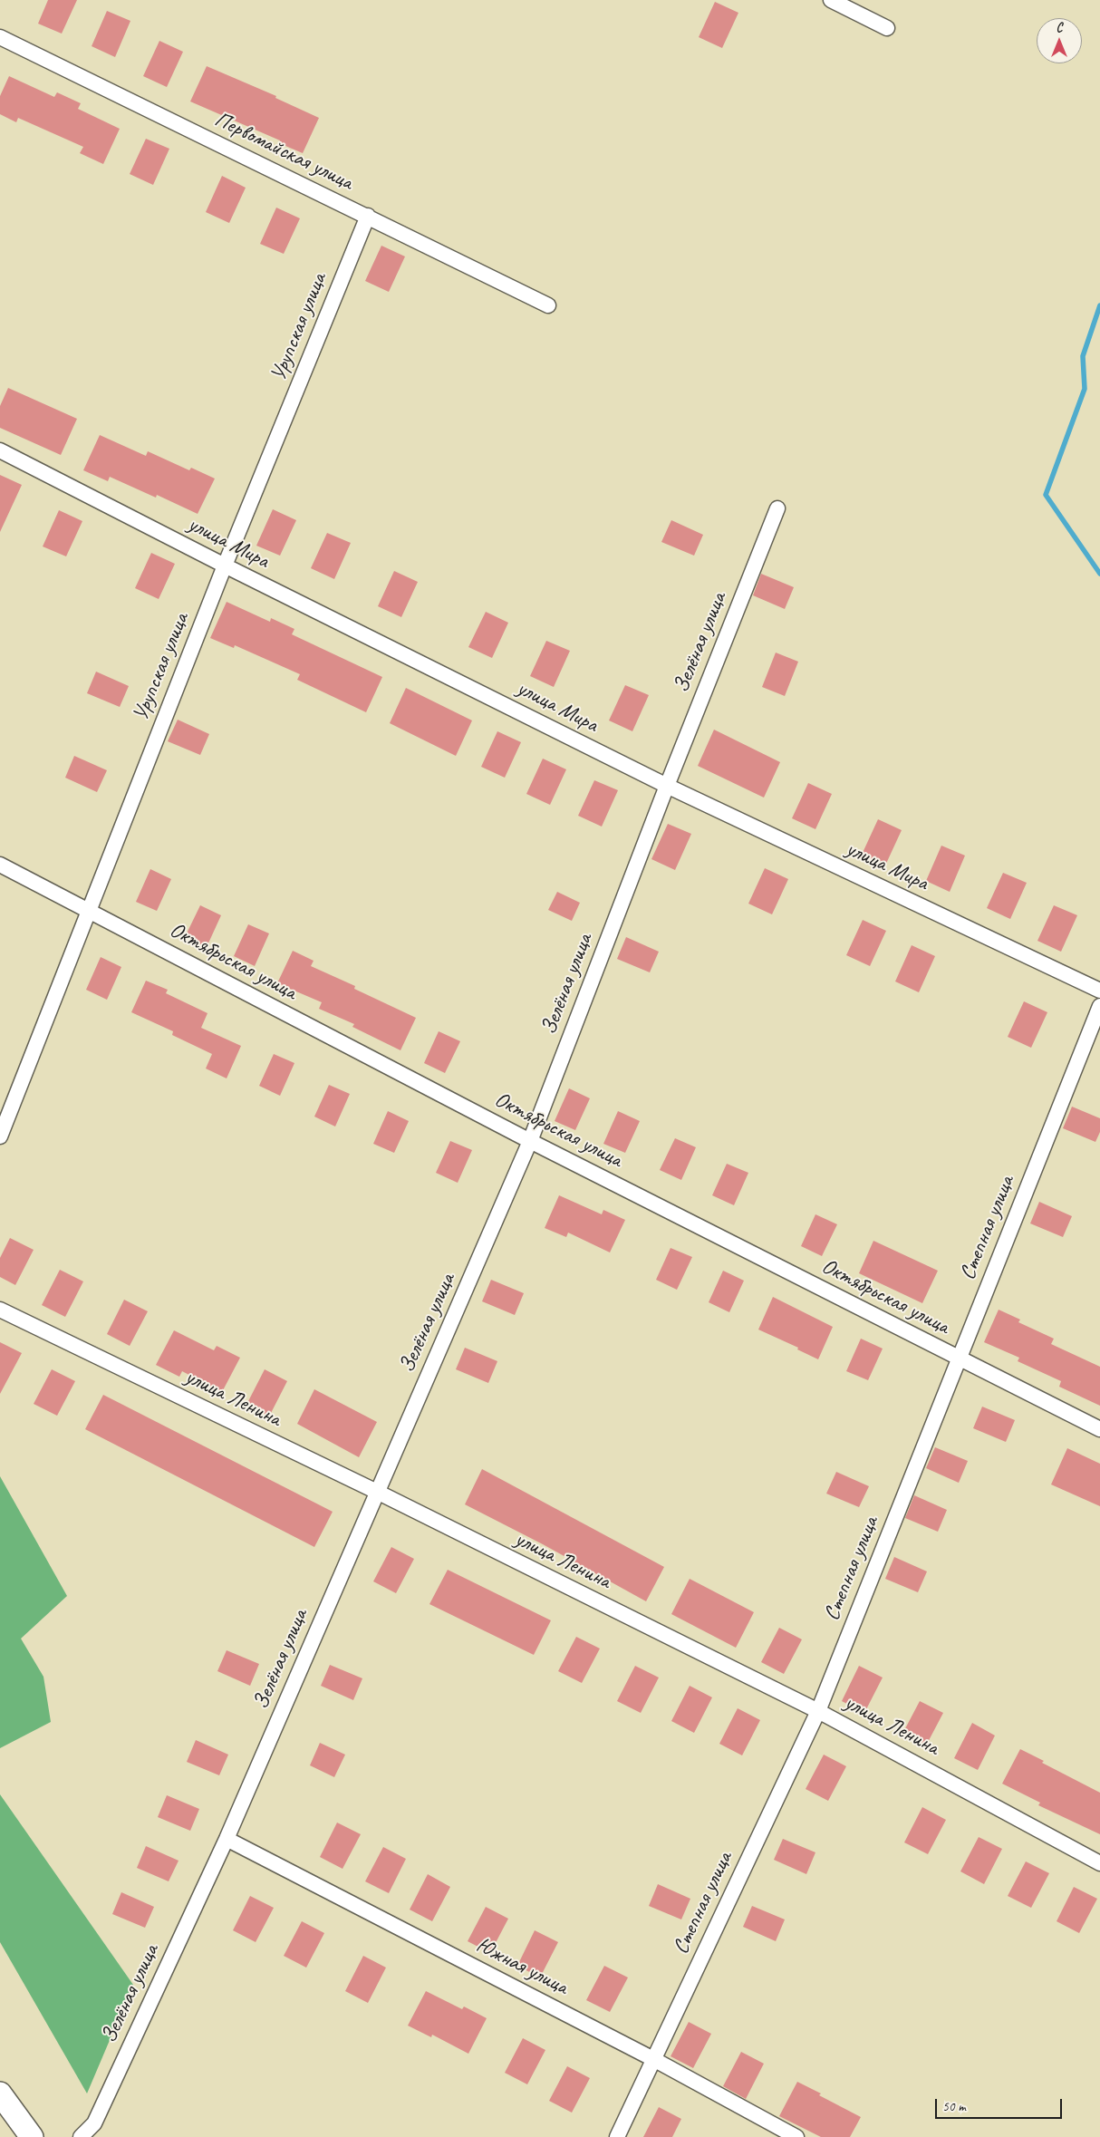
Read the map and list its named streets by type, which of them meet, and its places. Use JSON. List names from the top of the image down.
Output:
{
  "streets": {
    "street": [
      "Первомайская улица",
      "Урупская улица",
      "улица Мира",
      "Зелёная улица",
      "Октябрьская улица",
      "Степная улица",
      "улица Ленина",
      "Южная улица"
    ]
  },
  "crossings": [
    ["Первомайская улица", "Урупская улица"],
    ["Урупская улица", "улица Мира"],
    ["Урупская улица", "Октябрьская улица"],
    ["улица Мира", "Зелёная улица"],
    ["Зелёная улица", "Октябрьская улица"],
    ["Зелёная улица", "улица Ленина"],
    ["Зелёная улица", "Южная улица"],
    ["Октябрьская улица", "Степная улица"],
    ["Степная улица", "улица Ленина"],
    ["Степная улица", "Южная улица"]
  ],
  "scale_bar": "50 m",
  "north": "top"
}
